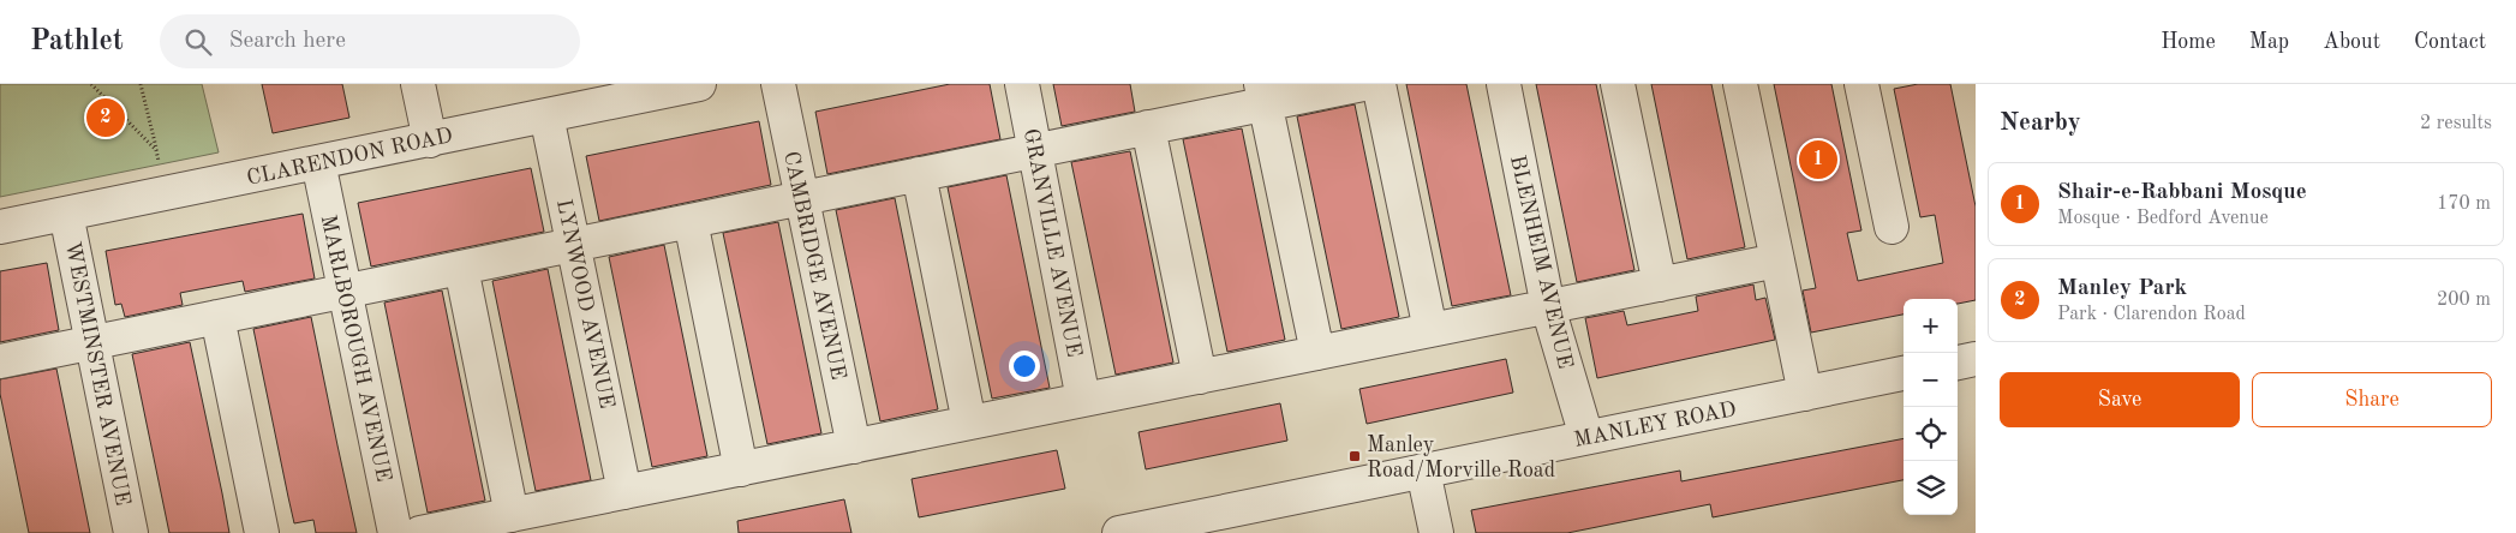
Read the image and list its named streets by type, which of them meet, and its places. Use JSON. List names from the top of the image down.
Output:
{
  "streets": {
    "street": [
      "CLARENDON ROAD",
      "GRANVILLE AVENUE",
      "BLENHEIM AVENUE",
      "CAMBRIDGE AVENUE",
      "LYNWOOD AVENUE",
      "MARLBOROUGH AVENUE",
      "WESTMINSTER AVENUE",
      "MANLEY ROAD"
    ]
  },
  "crossings": [
    ["CLARENDON ROAD", "LYNWOOD AVENUE"],
    ["CLARENDON ROAD", "MARLBOROUGH AVENUE"],
    ["CLARENDON ROAD", "WESTMINSTER AVENUE"],
    ["BLENHEIM AVENUE", "MANLEY ROAD"]
  ],
  "places": {
    "transit": ["Manley Road/Morville Road"]
  },
  "page": {
    "header": "Pathlet",
    "search": "Search here",
    "nav": [
      "Home",
      "Map",
      "About",
      "Contact"
    ],
    "heading": ["Nearby", "2 results"],
    "pins": ["2", "1"],
    "list": [
      {
        "mark": "1",
        "name": "Shair-e-Rabbani Mosque",
        "note": "Mosque · Bedford Avenue",
        "value": "170 m"
      },
      {
        "mark": "2",
        "name": "Manley Park",
        "note": "Park · Clarendon Road",
        "value": "200 m"
      }
    ],
    "map_buttons": ["+", "−"],
    "buttons": ["Save", "Share"]
  }
}
